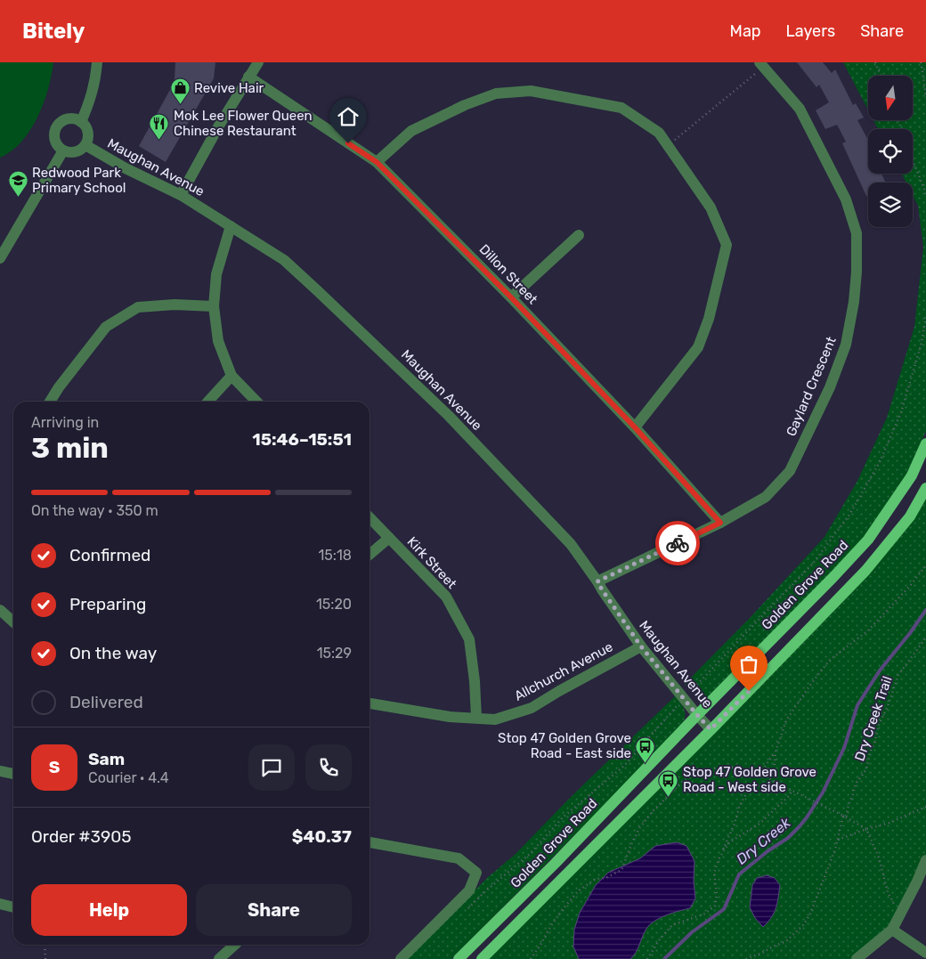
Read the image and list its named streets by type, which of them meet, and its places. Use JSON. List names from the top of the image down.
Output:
{
  "streets": {
    "main road": ["Golden Grove Road"],
    "street": [
      "Maughan Avenue",
      "Dillon Street",
      "Gaylard Crescent",
      "Kirk Street",
      "Allchurch Avenue"
    ],
    "path": ["Dry Creek Trail"]
  },
  "crossings": [
    ["Maughan Avenue", "Gaylard Crescent"],
    ["Maughan Avenue", "Golden Grove Road"],
    ["Maughan Avenue", "Allchurch Avenue"],
    ["Dillon Street", "Gaylard Crescent"],
    ["Kirk Street", "Allchurch Avenue"]
  ],
  "water": ["Dry Creek"],
  "places": {
    "shop": ["Revive Hair"],
    "restaurant": ["Mok Lee Flower Queen Chinese Restaurant"],
    "school or university": ["Redwood Park Primary School"],
    "bus stop": ["Stop 47 Golden Grove Road - East side", "Stop 47 Golden Grove Road - West side"]
  },
  "north": "bottom",
  "page": {
    "header": "Bitely",
    "nav": ["Map", "Layers", "Share"],
    "heading": ["3 min", "Arriving in", "15:46–15:51"],
    "panel": [
      "Sam",
      "Courier · 4.4",
      "Order #3905",
      "$40.37"
    ],
    "bar": "On the way · 350 m",
    "list": [
      ["Confirmed", "15:18"],
      ["Preparing", "15:20"],
      ["On the way", "15:29"],
      "Delivered"
    ],
    "round": "S",
    "buttons": ["Help", "Share"]
  }
}
